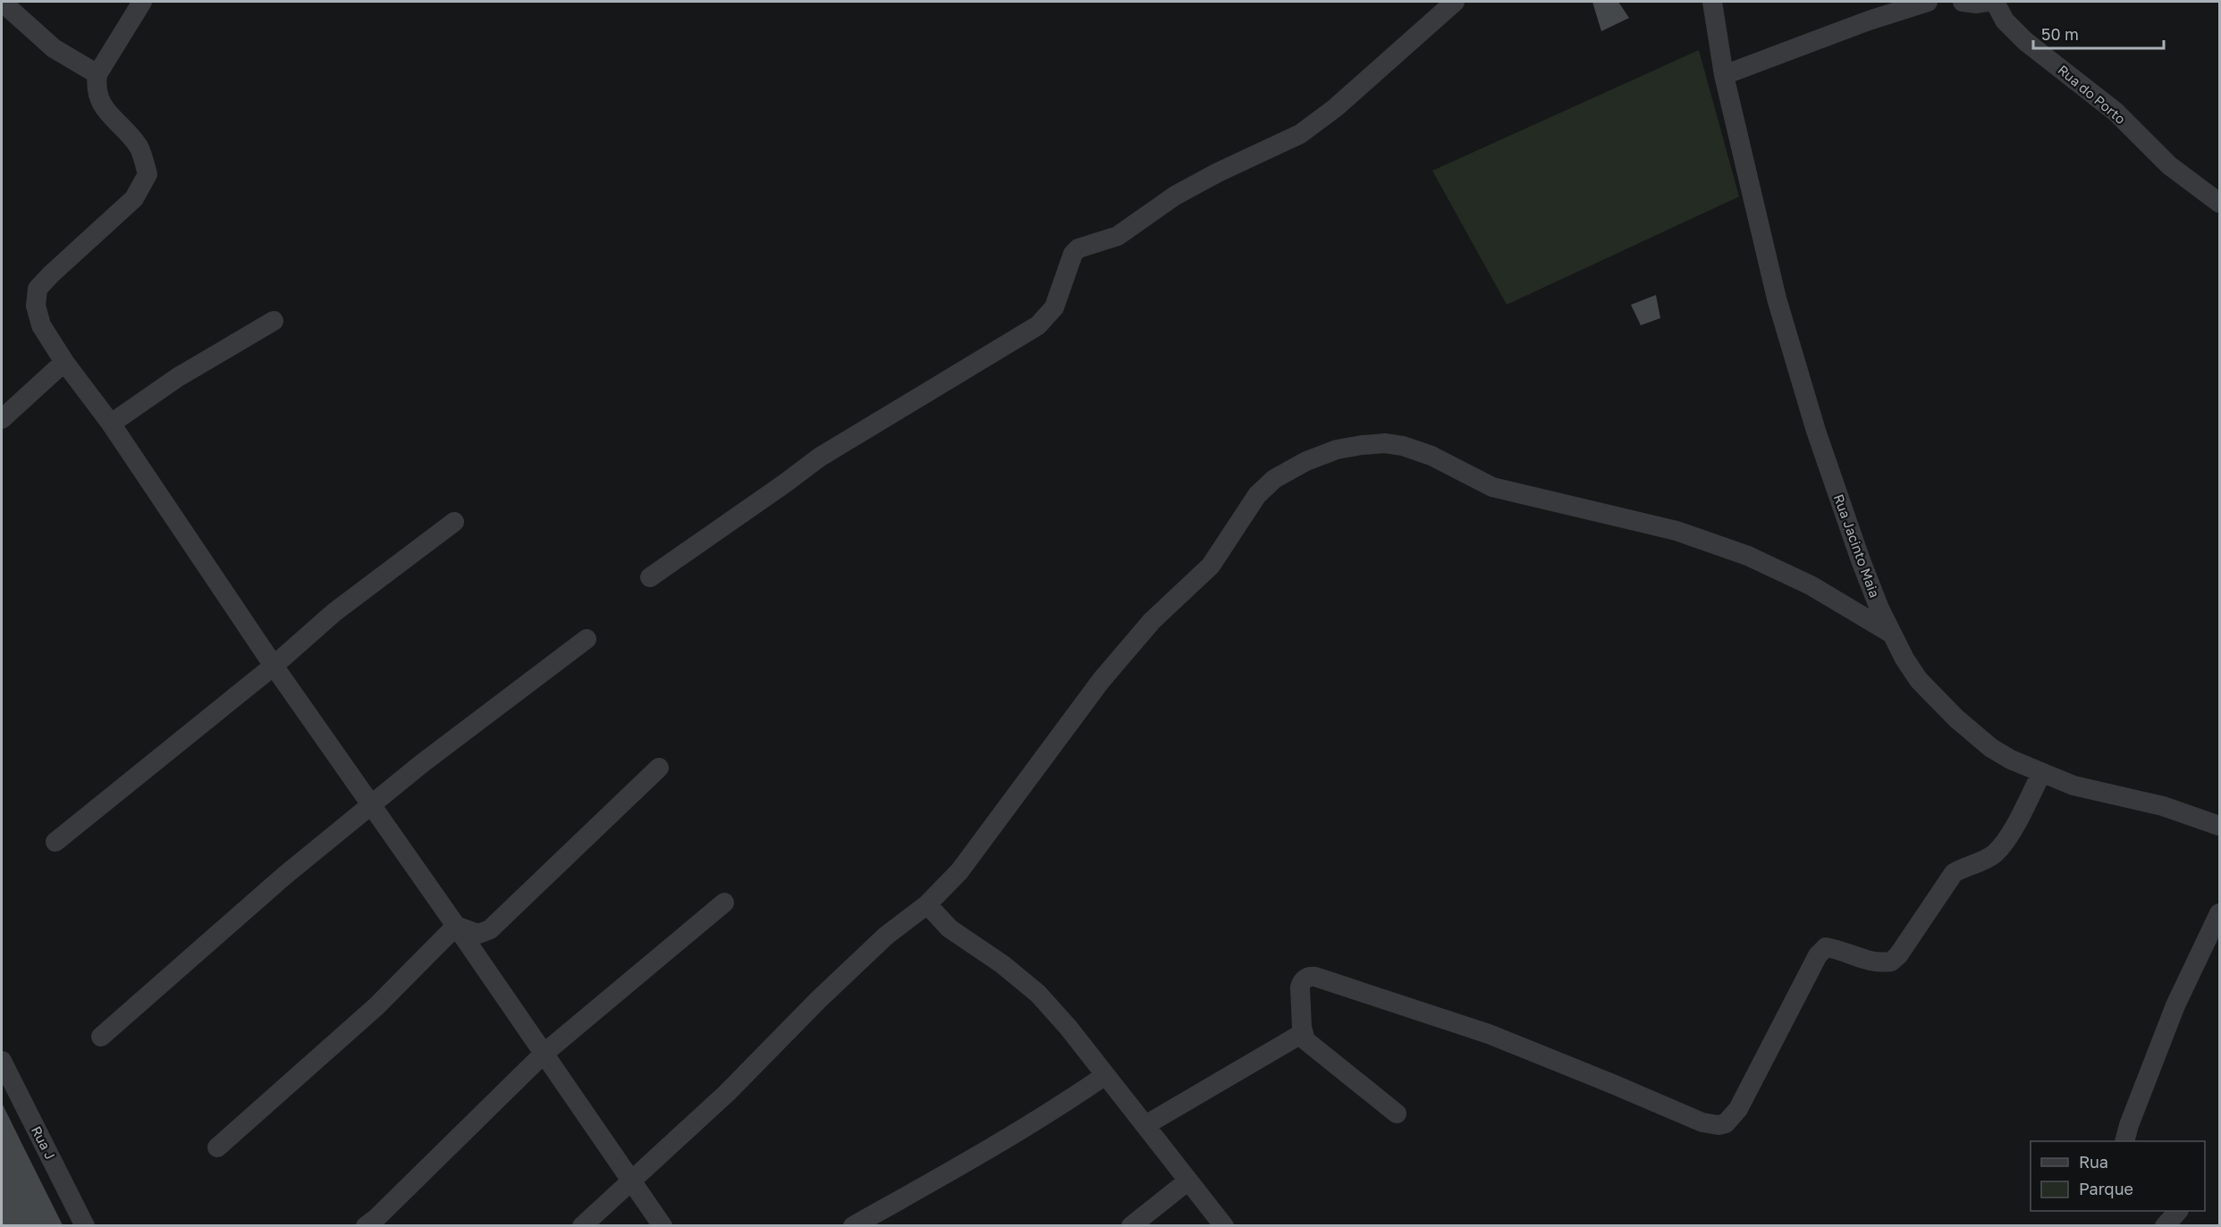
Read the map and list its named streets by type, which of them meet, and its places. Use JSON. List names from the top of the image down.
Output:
{
  "streets": {
    "street": ["Rua do Porto", "Rua Jacinto Maia", "Rua J"]
  },
  "legend": ["Rua", "Parque"],
  "scale_bar": "50 m"
}
